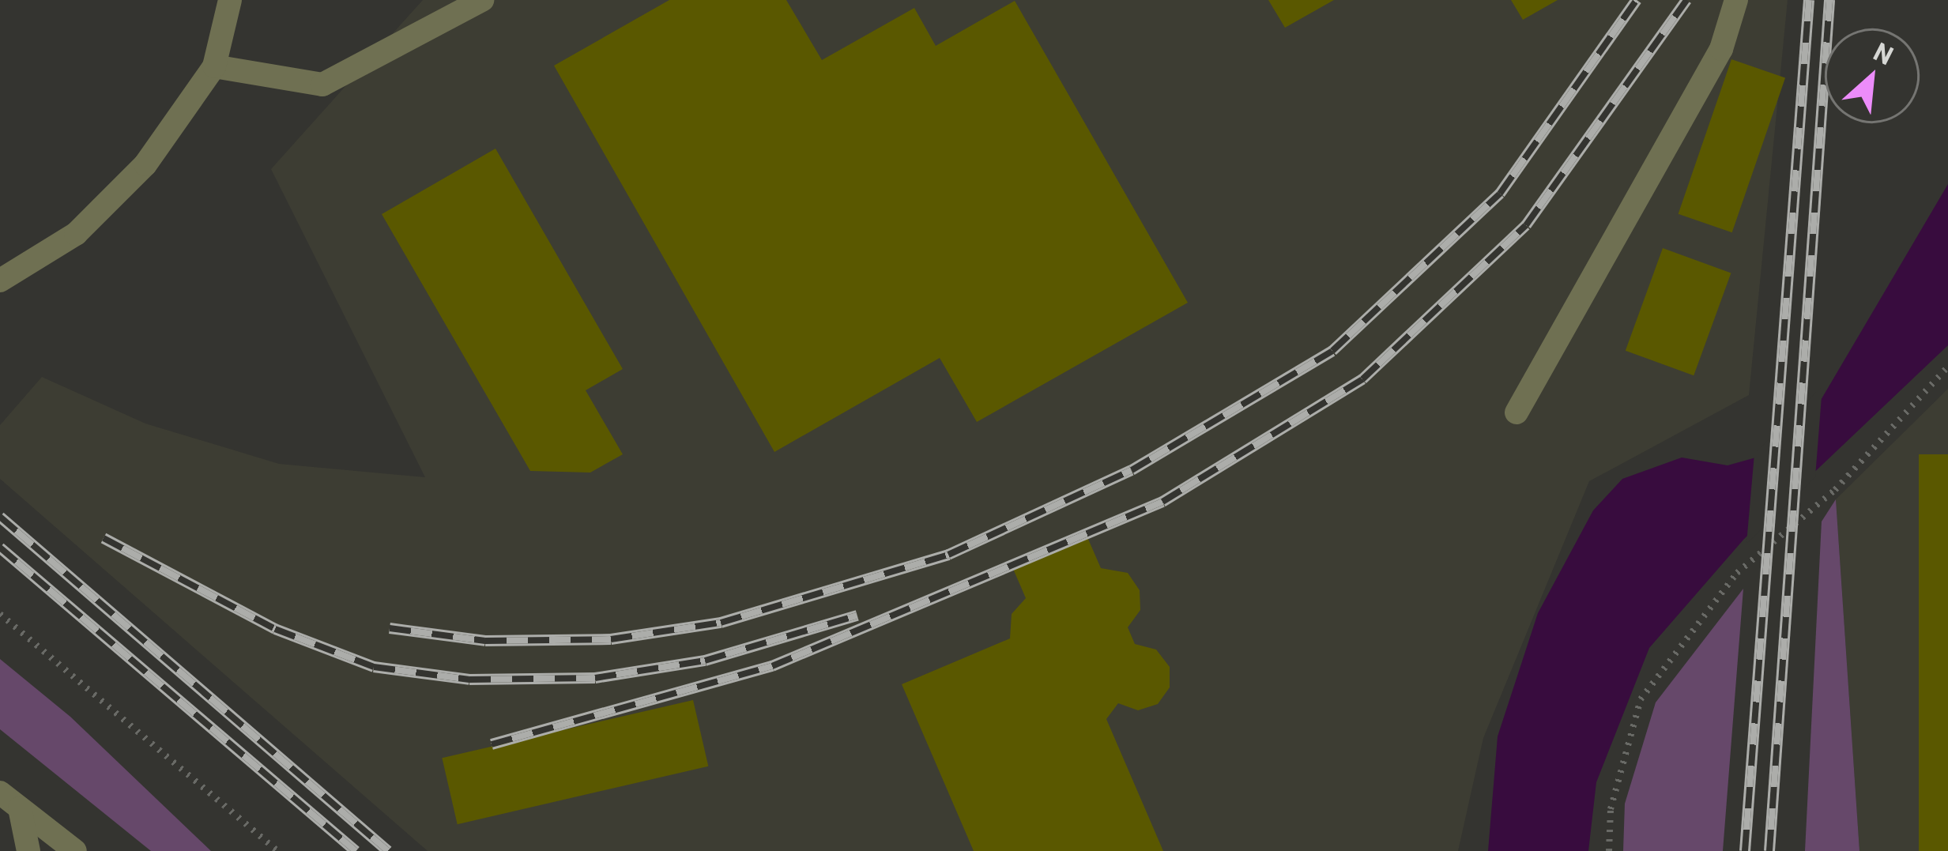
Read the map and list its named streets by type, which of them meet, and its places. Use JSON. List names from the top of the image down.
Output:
{
  "north": "top right"
}
